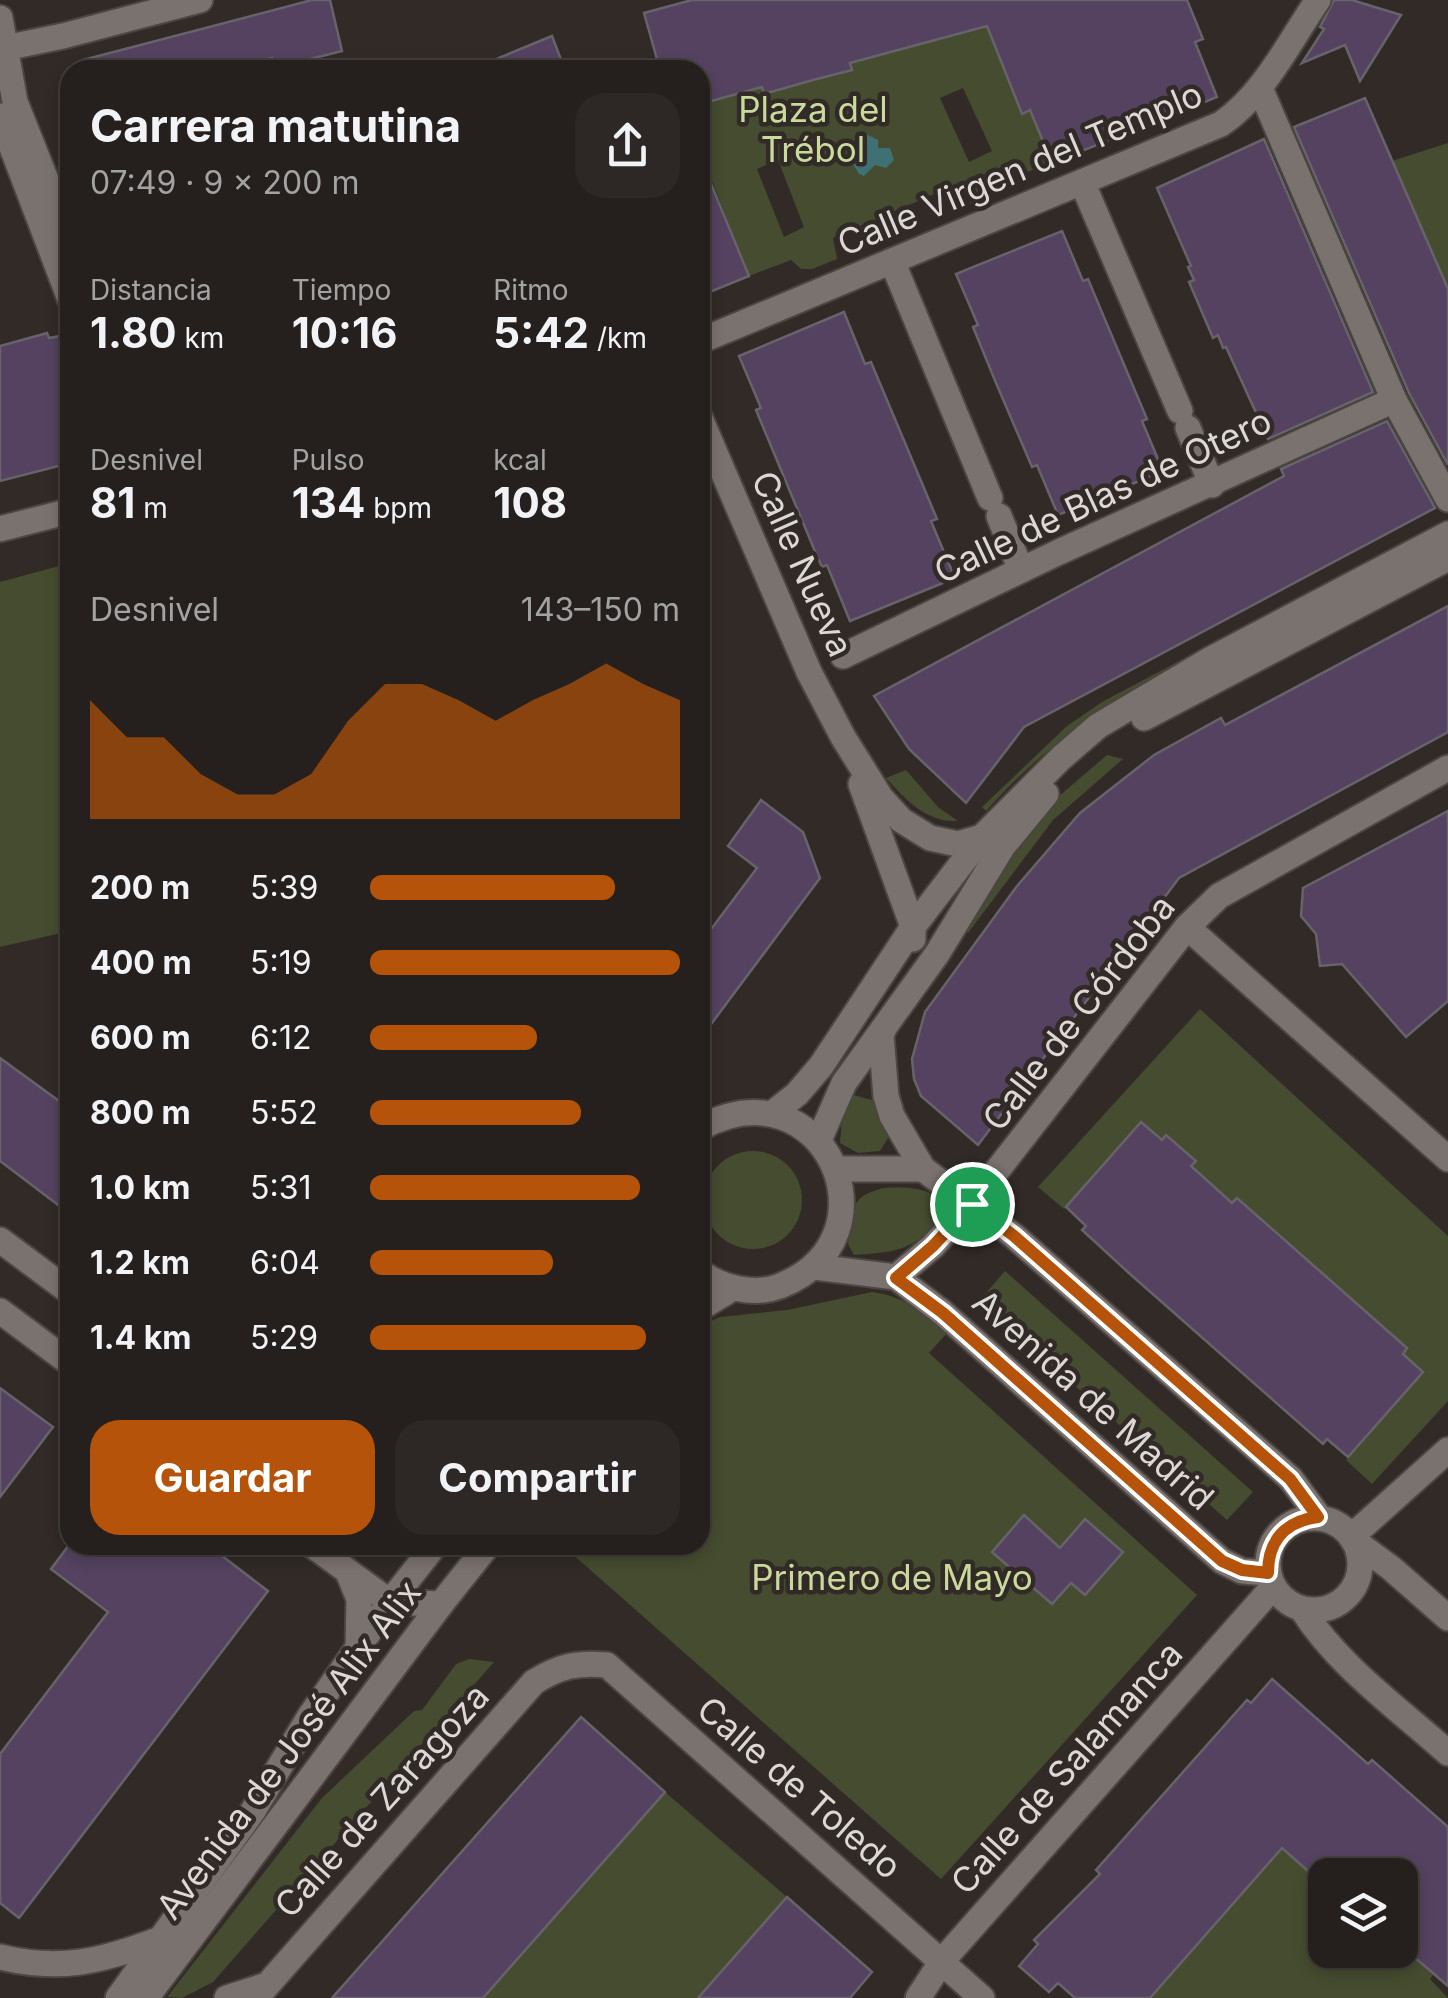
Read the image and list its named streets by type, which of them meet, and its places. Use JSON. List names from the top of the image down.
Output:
{
  "streets": {
    "street": [
      "Calle Virgen del Templo",
      "Calle de Blas de Otero",
      "Calle Nueva",
      "Calle de Córdoba",
      "Avenida de Madrid",
      "Avenida de José Alix Alix",
      "Calle de Salamanca",
      "Calle de Toledo",
      "Calle de Zaragoza"
    ]
  },
  "crossings": [
    ["Calle de Córdoba", "Avenida de Madrid"],
    ["Avenida de Madrid", "Calle de Salamanca"],
    ["Calle de Salamanca", "Calle de Toledo"],
    ["Calle de Toledo", "Calle de Zaragoza"]
  ],
  "parks": ["Plaza del Trébol", "Primero de Mayo"],
  "page": {
    "heading": ["Carrera matutina", "07:49 · 9 × 200 m"],
    "stats": [
      ["Distancia", "1.80 km"],
      ["Tiempo", "10:16"],
      ["Ritmo", "5:42 /km"],
      ["Desnivel", "81 m"],
      ["Pulso", "134 bpm"],
      ["kcal", "108"]
    ],
    "chart": ["Desnivel", "143–150 m"],
    "list": [
      {
        "name": "200 m",
        "note": "5:39"
      },
      {
        "name": "400 m",
        "note": "5:19"
      },
      {
        "name": "600 m",
        "note": "6:12"
      },
      {
        "name": "800 m",
        "note": "5:52"
      },
      {
        "name": "1.0 km",
        "note": "5:31"
      },
      {
        "name": "1.2 km",
        "note": "6:04"
      },
      {
        "name": "1.4 km",
        "note": "5:29"
      }
    ],
    "buttons": ["Guardar", "Compartir"]
  }
}
